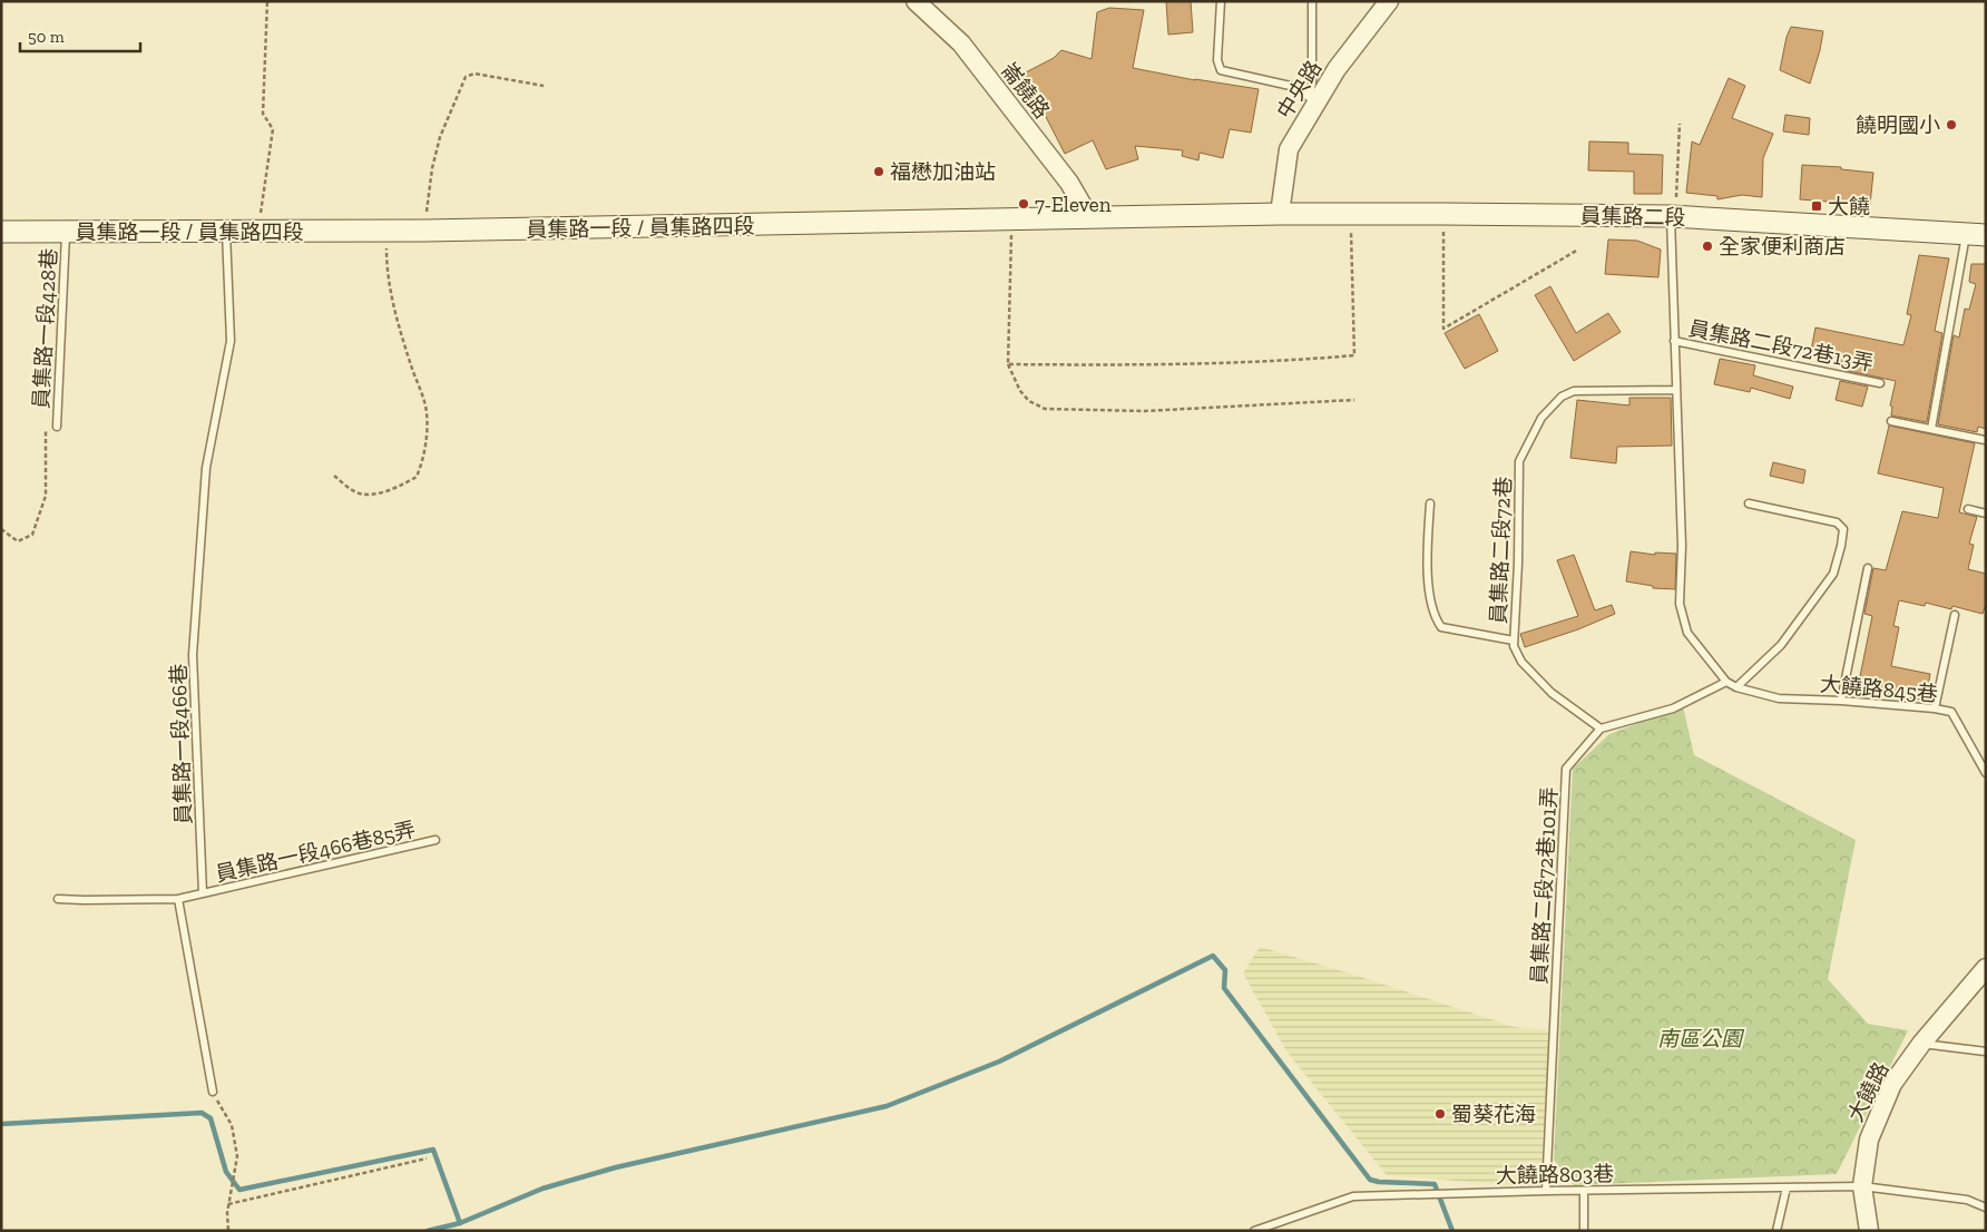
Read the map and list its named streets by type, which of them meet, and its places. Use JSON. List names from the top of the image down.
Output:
{
  "streets": {
    "main road": ["員集路二段", "員集路一段 / 員集路四段"],
    "street": ["中央路", "崙饒路", "大饒路"],
    "lane": [
      "員集路一段428巷",
      "員集路二段72巷13弄",
      "員集路二段72巷",
      "大饒路845巷",
      "員集路一段466巷",
      "員集路一段466巷85弄",
      "員集路二段72巷101弄",
      "大饒路803巷"
    ]
  },
  "crossings": [
    ["中央路", "員集路二段"],
    ["中央路", "員集路一段 / 員集路四段"],
    ["崙饒路", "員集路一段 / 員集路四段"],
    ["員集路二段", "員集路一段 / 員集路四段"],
    ["員集路一段 / 員集路四段", "員集路一段428巷"],
    ["員集路一段 / 員集路四段", "員集路一段466巷"],
    ["員集路二段72巷", "員集路二段72巷101弄"],
    ["員集路一段466巷", "員集路一段466巷85弄"],
    ["員集路二段72巷101弄", "大饒路803巷"],
    ["大饒路", "大饒路803巷"]
  ],
  "parks": ["南區公園"],
  "places": {
    "other": [
      "饒明國小",
      "福懋加油站",
      "7-Eleven",
      "全家便利商店",
      "蜀葵花海"
    ],
    "transit": ["大饒"]
  },
  "scale_bar": "50 m"
}
